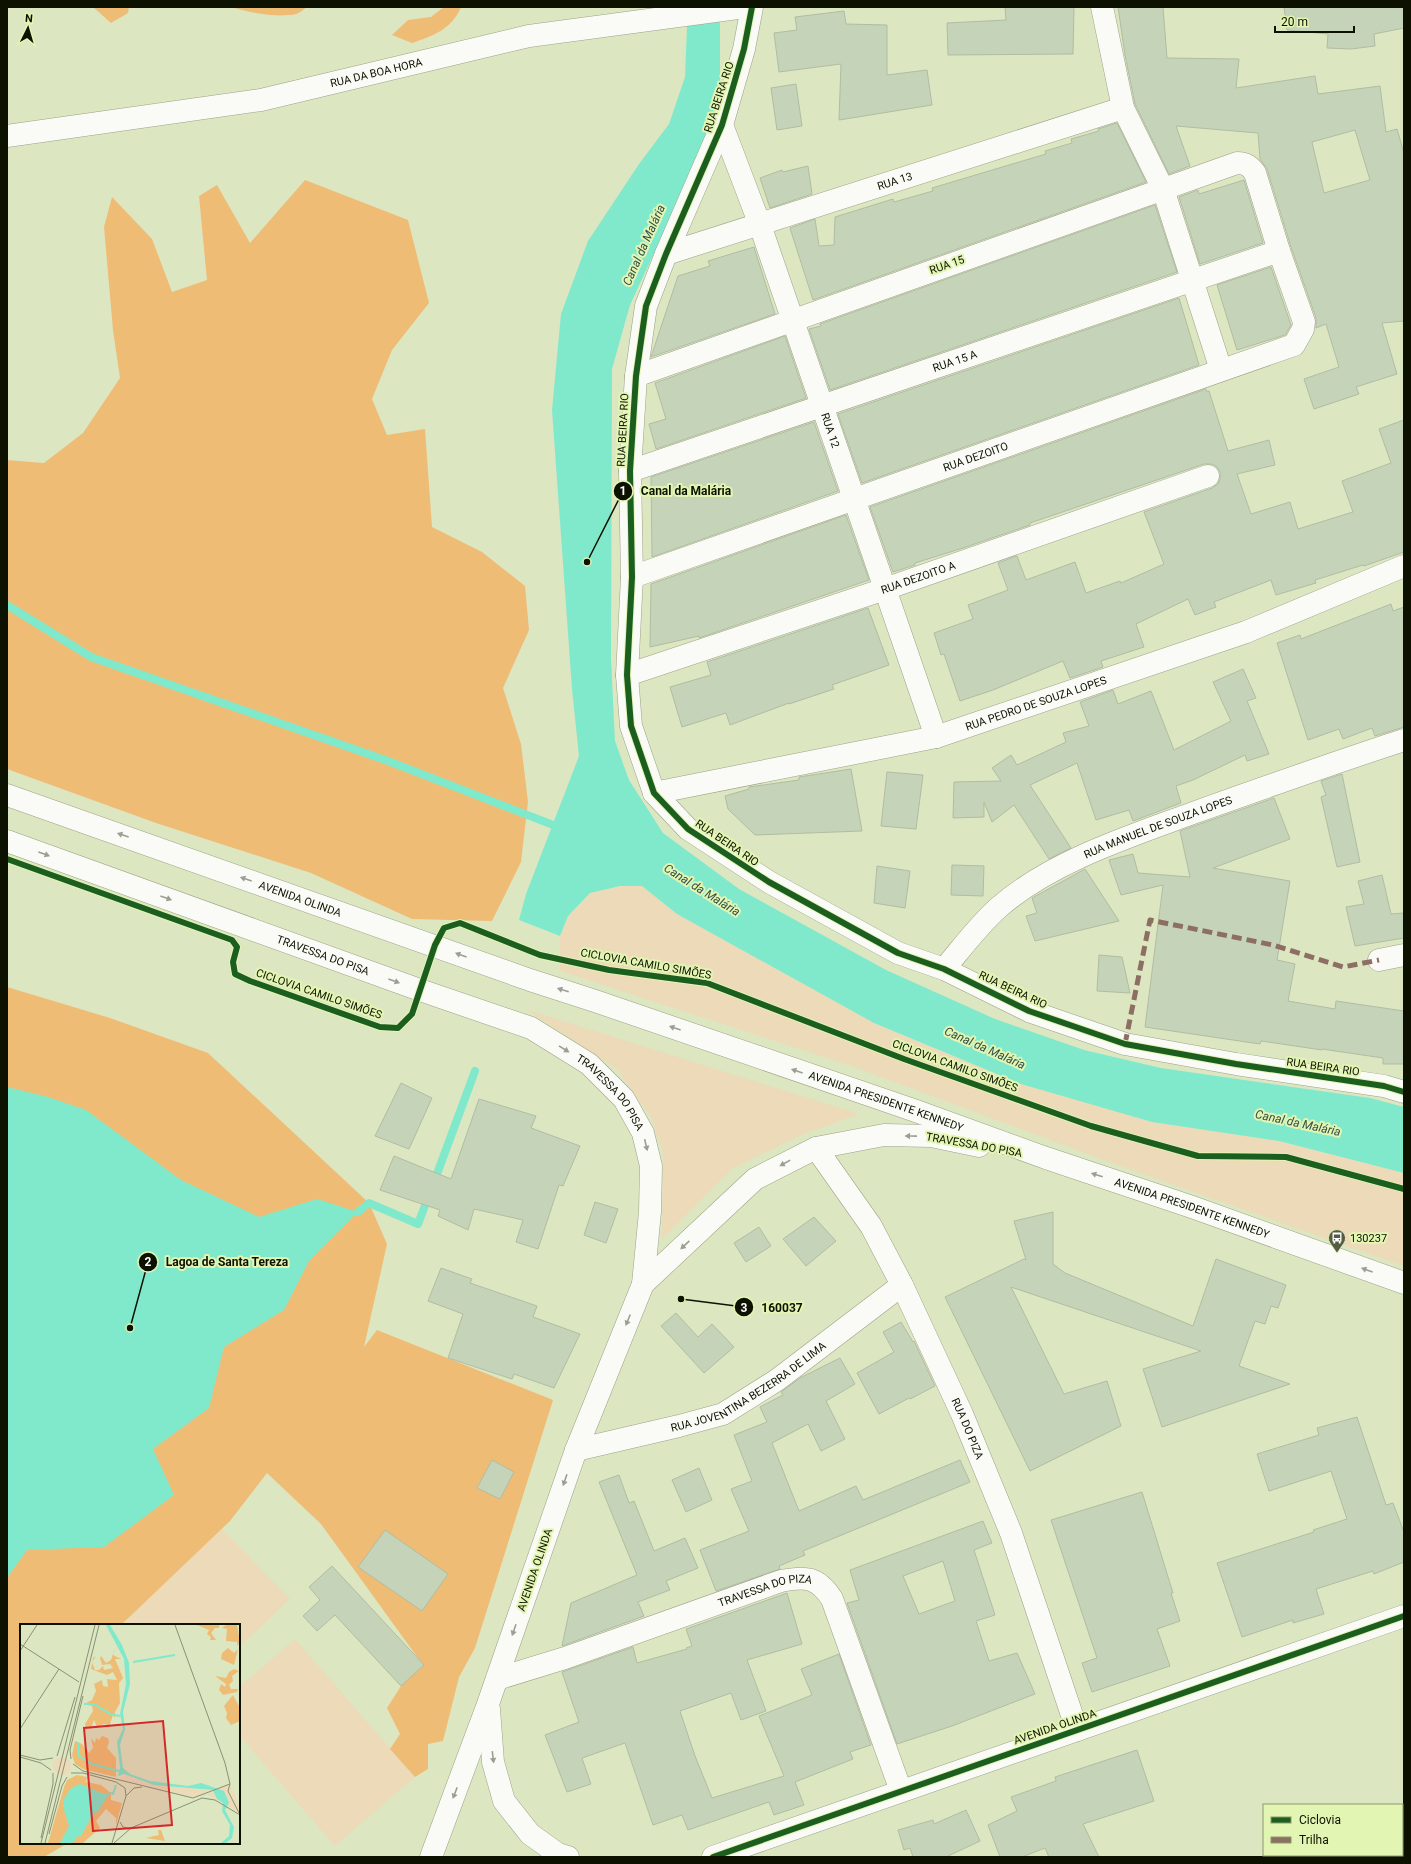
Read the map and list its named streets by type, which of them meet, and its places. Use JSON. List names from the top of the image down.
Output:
{
  "streets": {
    "street": [
      "RUA DA BOA HORA",
      "RUA BEIRA RIO",
      "RUA 13",
      "RUA 15",
      "RUA 15 A",
      "RUA 12",
      "RUA DEZOITO",
      "RUA DEZOITO A",
      "RUA PEDRO DE SOUZA LOPES",
      "RUA MANUEL DE SOUZA LOPES",
      "AVENIDA OLINDA",
      "TRAVESSA DO PISA",
      "AVENIDA PRESIDENTE KENNEDY",
      "RUA JOVENTINA BEZERRA DE LIMA",
      "RUA DO PIZA",
      "TRAVESSA DO PIZA"
    ],
    "cycle path": ["CICLOVIA CAMILO SIMÕES"]
  },
  "crossings": [
    ["RUA DA BOA HORA", "RUA BEIRA RIO"],
    ["RUA BEIRA RIO", "RUA 13"],
    ["RUA BEIRA RIO", "RUA 15"],
    ["RUA BEIRA RIO", "RUA 15 A"],
    ["RUA BEIRA RIO", "RUA 12"],
    ["RUA BEIRA RIO", "RUA DEZOITO"],
    ["RUA BEIRA RIO", "RUA DEZOITO A"],
    ["RUA BEIRA RIO", "RUA PEDRO DE SOUZA LOPES"],
    ["RUA BEIRA RIO", "RUA MANUEL DE SOUZA LOPES"],
    ["RUA 13", "RUA 12"],
    ["RUA 15", "RUA 15 A"],
    ["RUA 15", "RUA 12"],
    ["RUA 15", "RUA DEZOITO"],
    ["RUA 15 A", "RUA 12"],
    ["RUA 15 A", "RUA DEZOITO"],
    ["RUA 12", "RUA DEZOITO"],
    ["RUA 12", "RUA DEZOITO A"],
    ["RUA 12", "RUA PEDRO DE SOUZA LOPES"],
    ["AVENIDA OLINDA", "TRAVESSA DO PISA"],
    ["AVENIDA OLINDA", "AVENIDA PRESIDENTE KENNEDY"],
    ["AVENIDA OLINDA", "RUA JOVENTINA BEZERRA DE LIMA"],
    ["AVENIDA OLINDA", "RUA DO PIZA"],
    ["AVENIDA OLINDA", "TRAVESSA DO PIZA"],
    ["TRAVESSA DO PISA", "AVENIDA PRESIDENTE KENNEDY"],
    ["TRAVESSA DO PISA", "RUA DO PIZA"],
    ["RUA JOVENTINA BEZERRA DE LIMA", "RUA DO PIZA"]
  ],
  "one_way": ["AVENIDA PRESIDENTE KENNEDY"],
  "water": ["Canal da Malária"],
  "places": {
    "other": ["Canal da Malária", "160037", "Lagoa de Santa Tereza"],
    "bus stop": ["130237"]
  },
  "legend": ["Ciclovia", "Trilha"],
  "scale_bar": "20 m",
  "north": "top"
}
